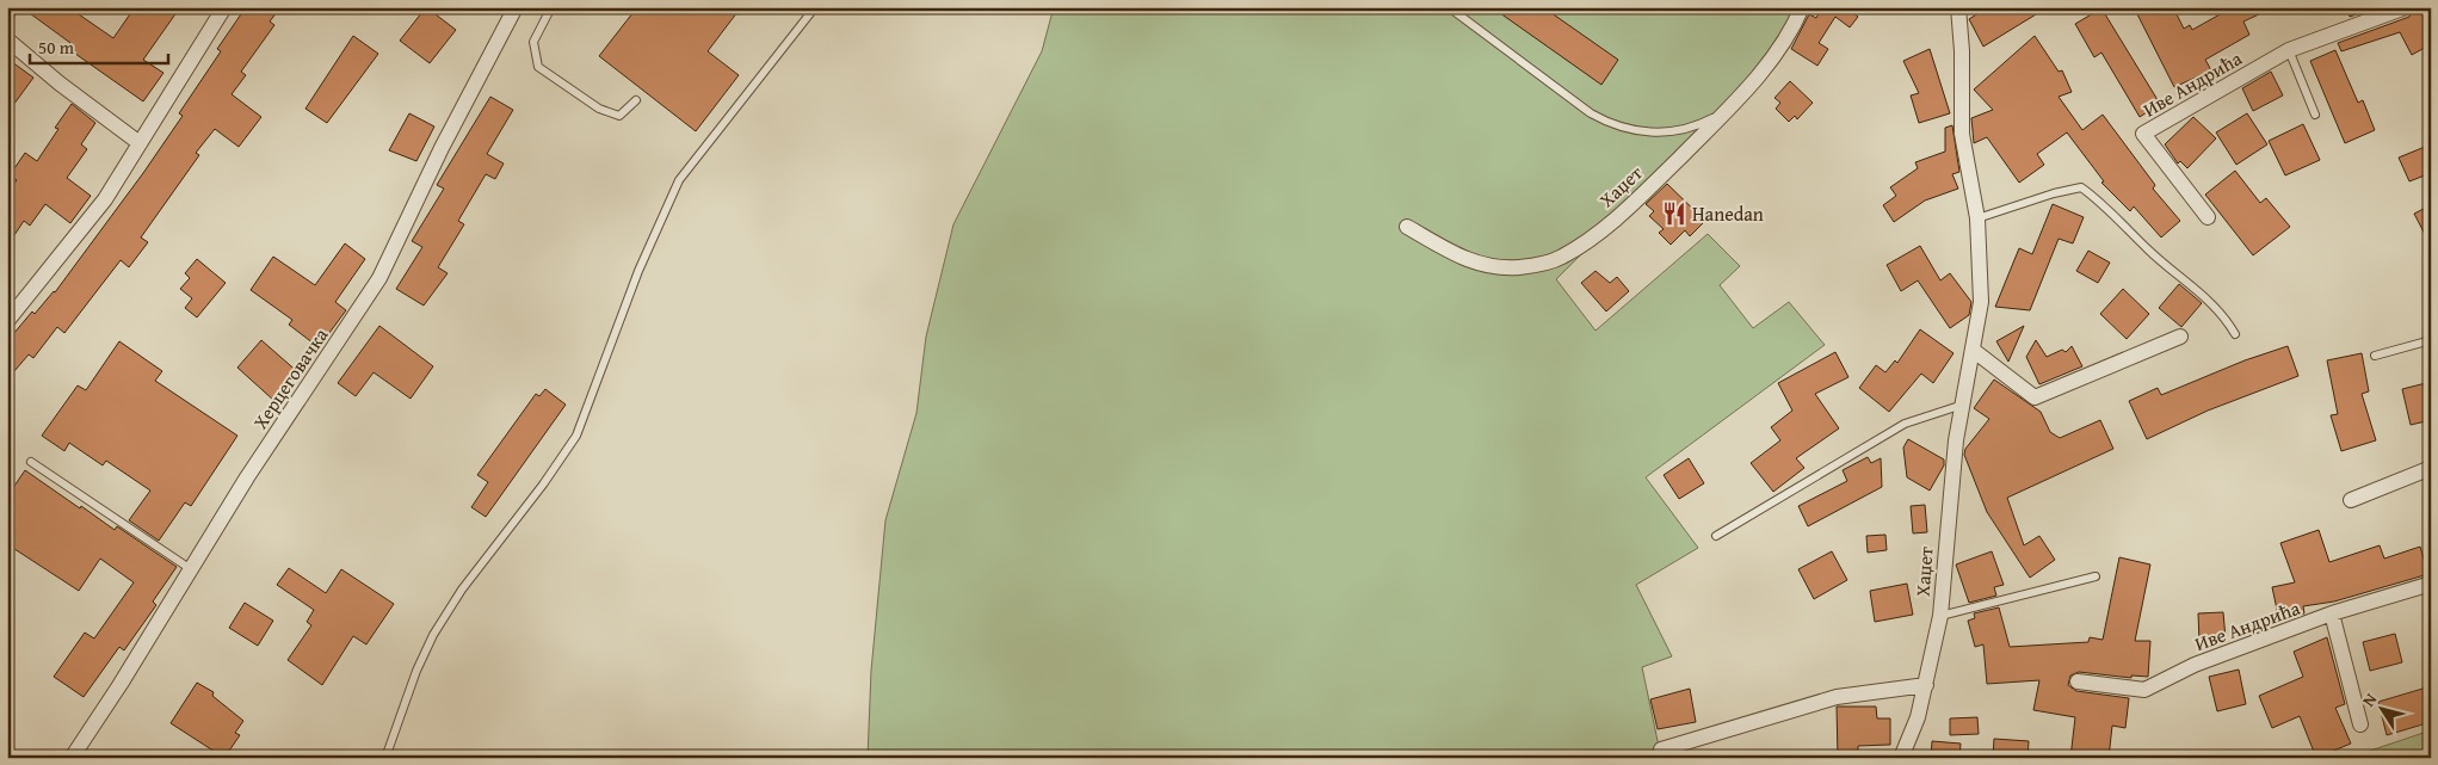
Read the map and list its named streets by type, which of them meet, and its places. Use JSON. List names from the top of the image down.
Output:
{
  "streets": {
    "street": ["Иве Андрића", "Хаџет", "Херцеговачка"]
  },
  "places": {
    "restaurant": ["Hanedan"]
  },
  "scale_bar": "50 m",
  "north": "top left"
}
